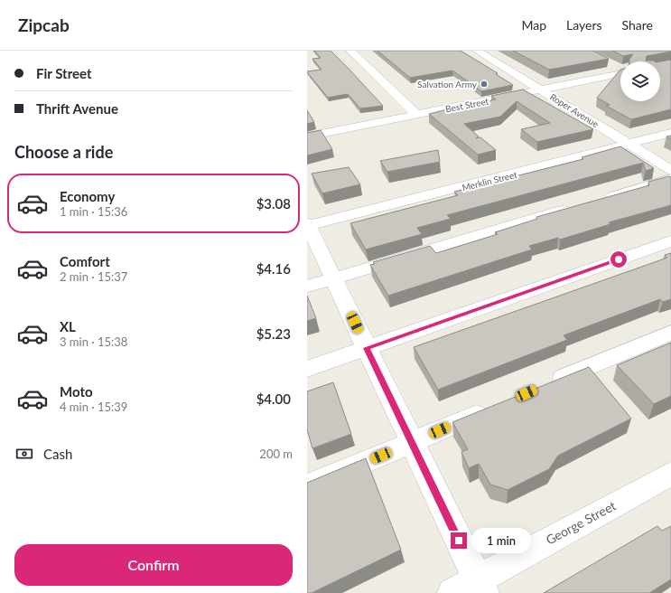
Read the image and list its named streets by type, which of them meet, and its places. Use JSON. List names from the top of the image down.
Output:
{
  "streets": {
    "street": [
      "Best Street",
      "Roper Avenue",
      "Merklin Street",
      "George Street"
    ]
  },
  "crossings": [
    ["Best Street", "Roper Avenue"],
    ["Roper Avenue", "Merklin Street"]
  ],
  "places": ["Salvation Army"],
  "page": {
    "header": "Zipcab",
    "nav": ["Map", "Layers", "Share"],
    "banner": ["Fir Street", "Thrift Avenue"],
    "heading": "Choose a ride",
    "list": [
      {
        "name": "Economy",
        "note": "1 min · 15:36",
        "value": "$3.08"
      },
      {
        "name": "Comfort",
        "note": "2 min · 15:37",
        "value": "$4.16"
      },
      {
        "name": "XL",
        "note": "3 min · 15:38",
        "value": "$5.23"
      },
      {
        "name": "Moto",
        "note": "4 min · 15:39",
        "value": "$4.00"
      }
    ],
    "pay": ["Cash", "200 m"],
    "bubble": "1 min",
    "buttons": "Confirm"
  }
}
